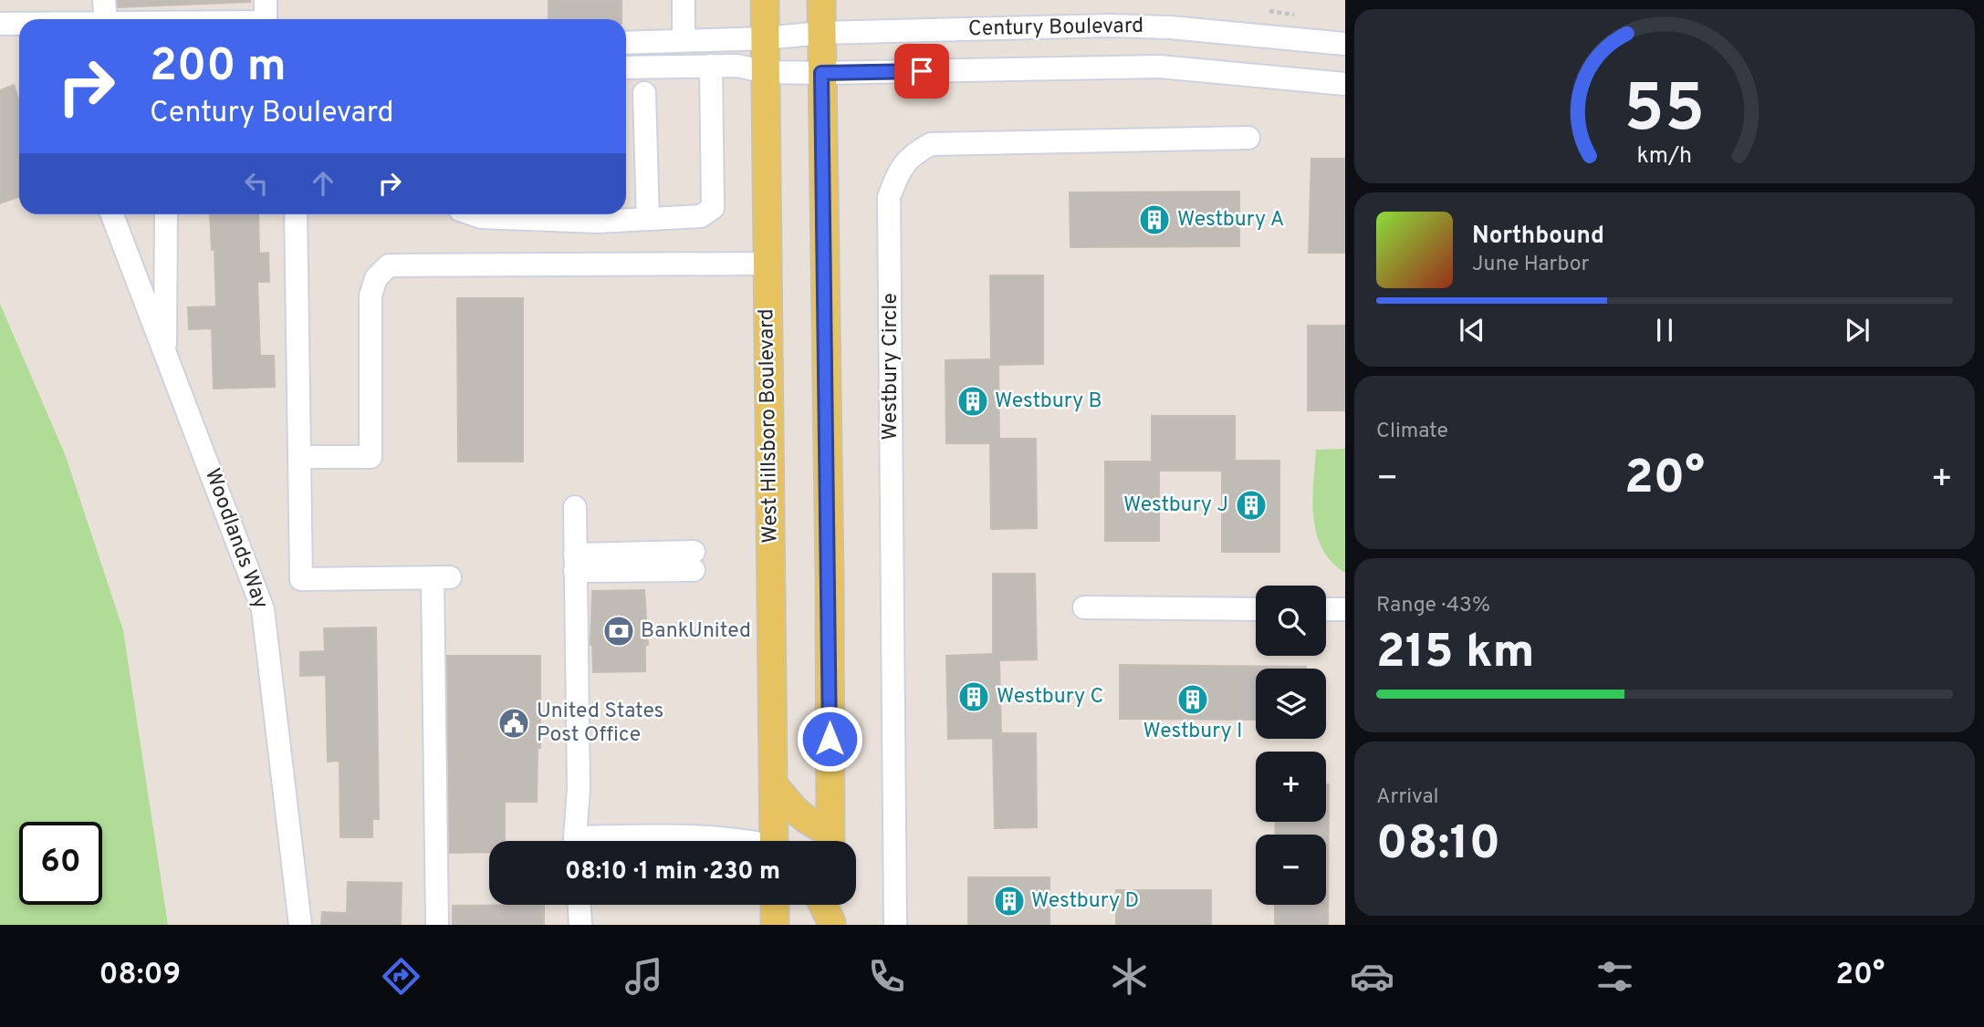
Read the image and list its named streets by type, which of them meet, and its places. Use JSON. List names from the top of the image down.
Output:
{
  "streets": {
    "main road": ["West Hillsboro Boulevard"],
    "street": ["Century Boulevard", "Westbury Circle", "Woodlands Way"]
  },
  "crossings": [
    ["Century Boulevard", "West Hillsboro Boulevard"]
  ],
  "places": {
    "building": [
      "Westbury A",
      "Westbury B",
      "Westbury J",
      "Westbury C",
      "Westbury I",
      "Westbury D"
    ],
    "bank": ["BankUnited"],
    "public building": ["United States Post Office"]
  },
  "page": {
    "turn": ["200 m", "Century Boulevard"],
    "song": ["Northbound", "June Harbor"],
    "tile": [
      "Climate",
      ["Range · 43%", "215 km"],
      ["Arrival", "08:10"]
    ],
    "heat": ["−", "20°", "+"],
    "map_buttons": ["+", "−"],
    "limit": "60",
    "trip": "08:10 · 1 min · 230 m",
    "tabs": ["08:09", "20°"],
    "gauge": ["55", "km/h"]
  }
}
